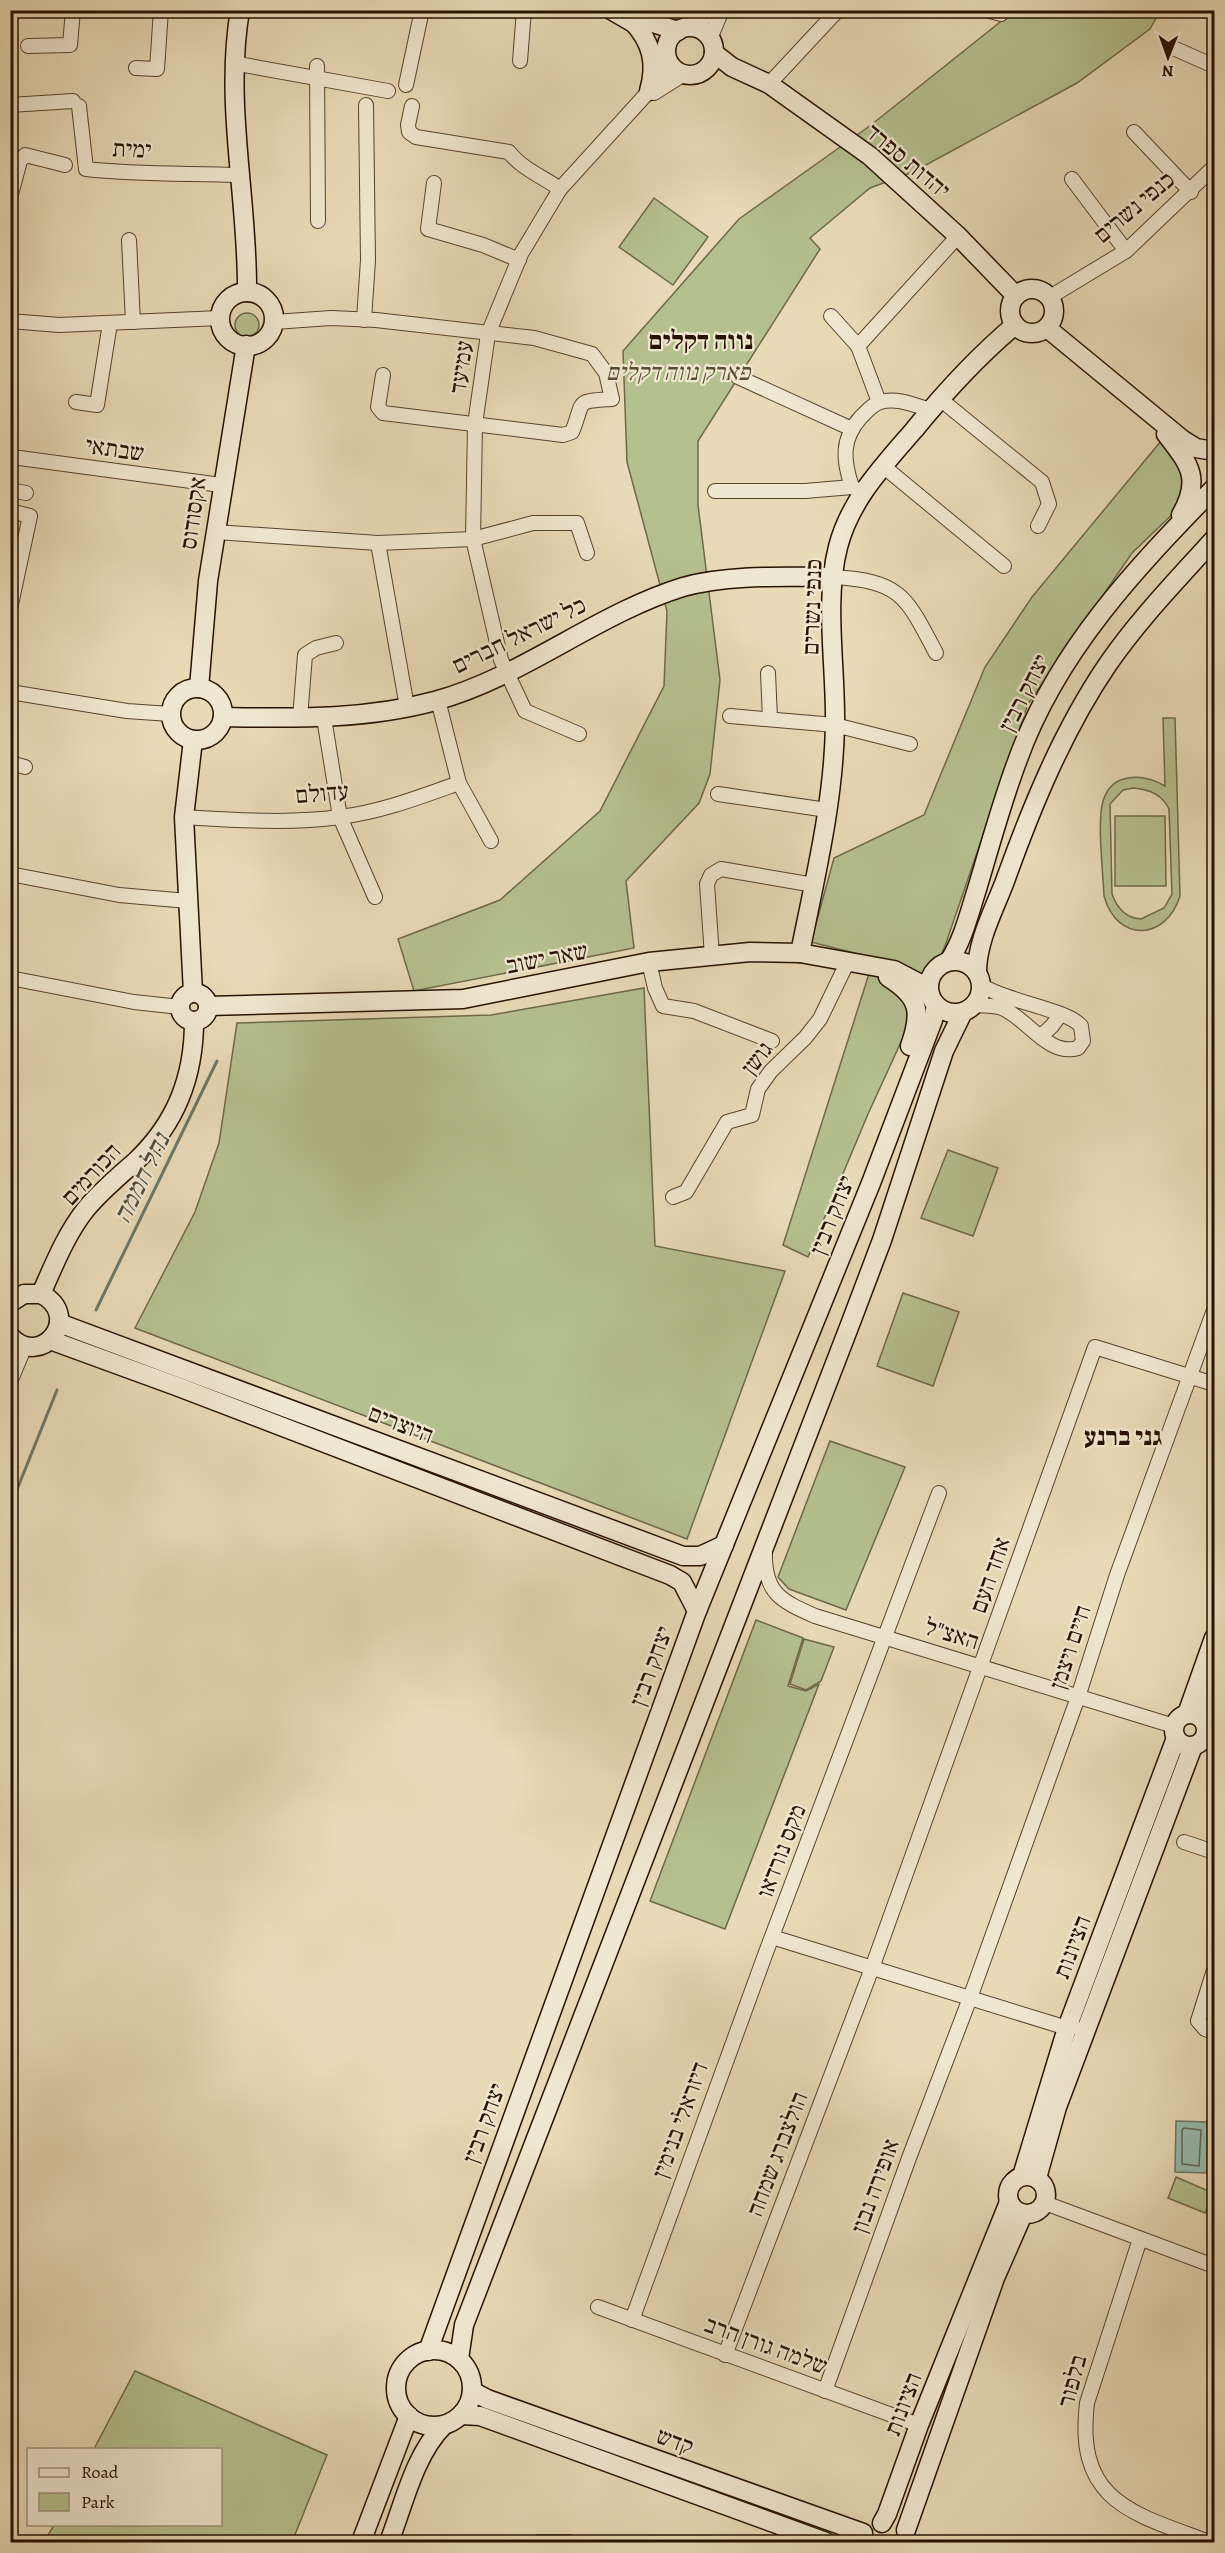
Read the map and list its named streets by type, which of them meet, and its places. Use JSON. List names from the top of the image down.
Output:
{
  "streets": {
    "street": [
      "ימית",
      "יהדות ספרד",
      "כנפי נשרים",
      "עמיעד",
      "שבתאי",
      "אקסודוס",
      "כל ישראל חברים",
      "יצחק רבין",
      "עדולם",
      "שאר ישוב",
      "גושן",
      "הכורמים",
      "היוצרים",
      "אחד העם",
      "האצ\"ל",
      "חיים ויצמן",
      "מקס נורדאו",
      "הציונות",
      "דיזראלי בנימין",
      "הולצברג שמחה",
      "אופירה נבון",
      "שלמה גורן הרב",
      "בלפור",
      "קדש"
    ]
  },
  "crossings": [
    ["יהדות ספרד", "כנפי נשרים"],
    ["יהדות ספרד", "עמיעד"],
    ["כנפי נשרים", "כל ישראל חברים"],
    ["כנפי נשרים", "שאר ישוב"],
    ["עמיעד", "כל ישראל חברים"],
    ["שבתאי", "אקסודוס"],
    ["אקסודוס", "כל ישראל חברים"],
    ["יצחק רבין", "שאר ישוב"],
    ["יצחק רבין", "היוצרים"],
    ["יצחק רבין", "קדש"],
    ["שאר ישוב", "גושן"],
    ["שאר ישוב", "הכורמים"],
    ["אחד העם", "האצ\"ל"],
    ["אחד העם", "חיים ויצמן"],
    ["אחד העם", "מקס נורדאו"],
    ["אחד העם", "הולצברג שמחה"],
    ["האצ\"ל", "חיים ויצמן"],
    ["האצ\"ל", "מקס נורדאו"],
    ["האצ\"ל", "הציונות"],
    ["חיים ויצמן", "מקס נורדאו"],
    ["חיים ויצמן", "אופירה נבון"],
    ["מקס נורדאו", "הציונות"],
    ["מקס נורדאו", "דיזראלי בנימין"],
    ["מקס נורדאו", "הולצברג שמחה"],
    ["מקס נורדאו", "אופירה נבון"],
    ["הציונות", "שלמה גורן הרב"],
    ["דיזראלי בנימין", "שלמה גורן הרב"],
    ["הולצברג שמחה", "שלמה גורן הרב"],
    ["אופירה נבון", "שלמה גורן הרב"]
  ],
  "districts": ["נווה דקלים", "גני ברנע"],
  "water": ["נחל חממה"],
  "parks": ["פארק נווה דקלים"],
  "legend": ["Road", "Park"],
  "north": "bottom"
}
